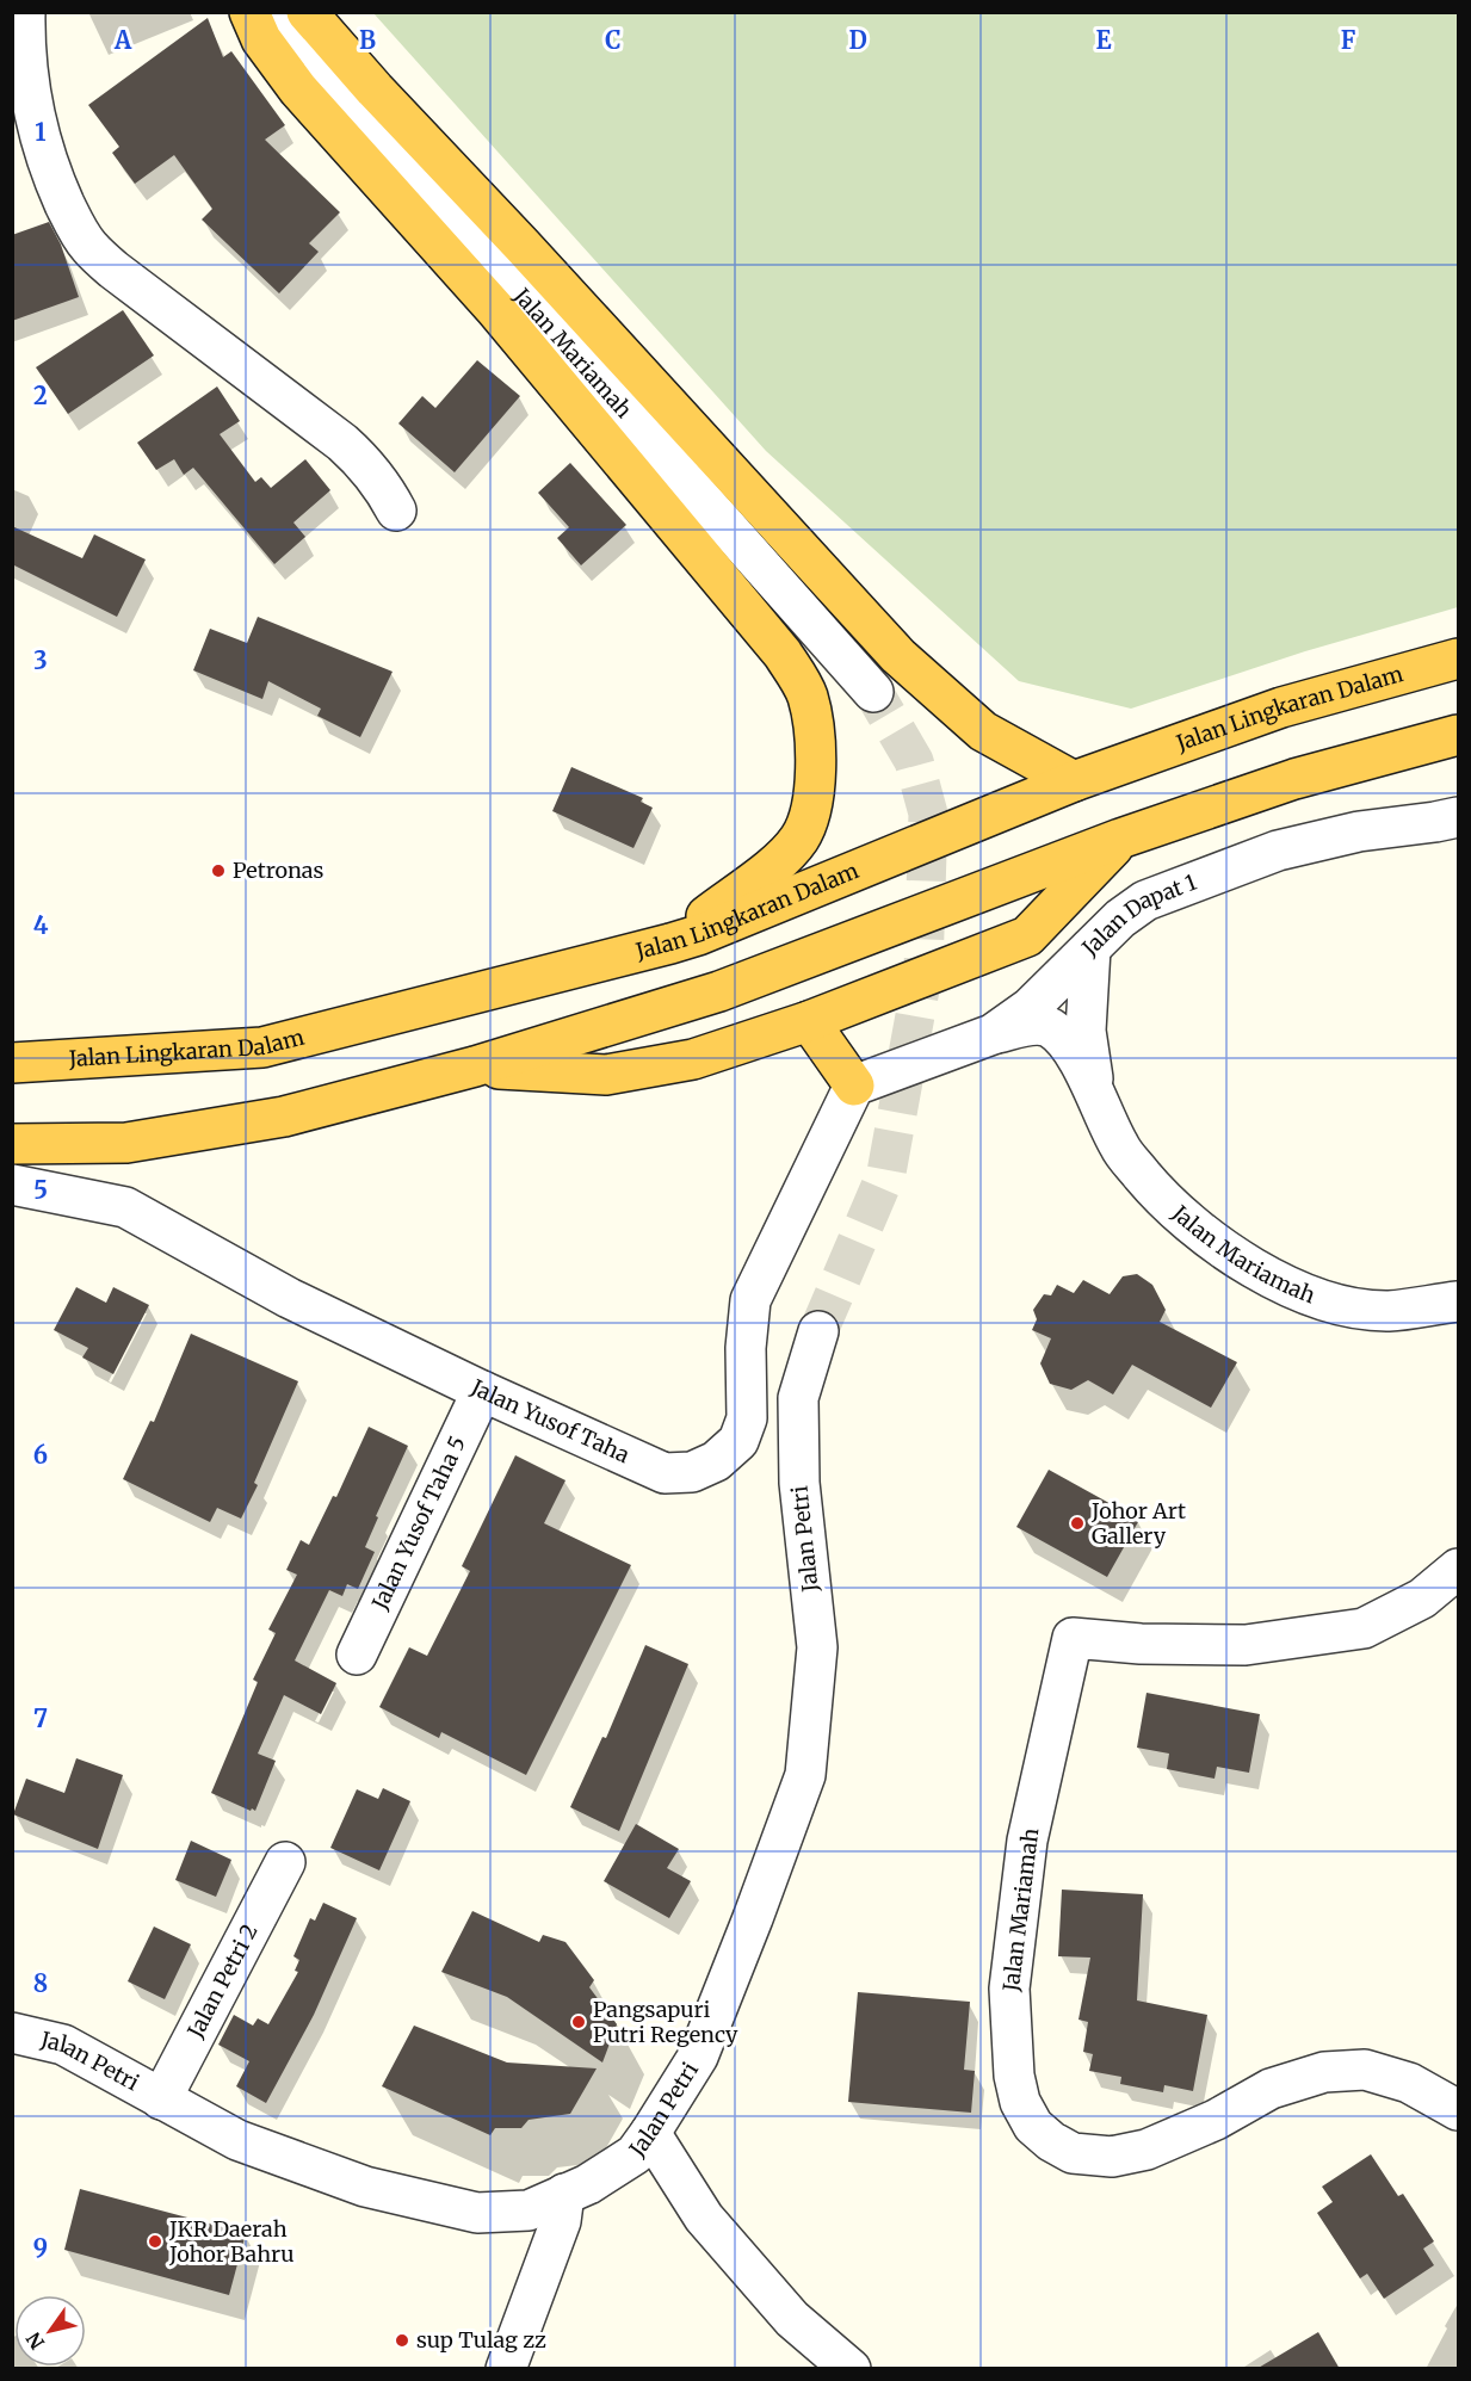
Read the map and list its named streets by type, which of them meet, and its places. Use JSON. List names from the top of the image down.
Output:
{
  "streets": {
    "highway": ["Jalan Lingkaran Dalam"],
    "street": [
      "Jalan Mariamah",
      "Jalan Dapat 1",
      "Jalan Yusof Taha",
      "Jalan Yusof Taha 5",
      "Jalan Petri",
      "Jalan Petri 2"
    ]
  },
  "crossings": [
    ["Jalan Mariamah", "Jalan Dapat 1"],
    ["Jalan Dapat 1", "Jalan Yusof Taha"],
    ["Jalan Yusof Taha", "Jalan Yusof Taha 5"],
    ["Jalan Petri", "Jalan Petri 2"]
  ],
  "places": [
    "Petronas",
    "Johor Art Gallery",
    "Pangsapuri Putri Regency",
    "JKR Daerah Johor Bahru",
    "sup Tulag zz"
  ],
  "north": "bottom left",
  "grid": {
    "columns": [
      "A",
      "B",
      "C",
      "D",
      "E",
      "F"
    ],
    "rows": [
      "1",
      "2",
      "3",
      "4",
      "5",
      "6",
      "7",
      "8",
      "9"
    ]
  }
}
